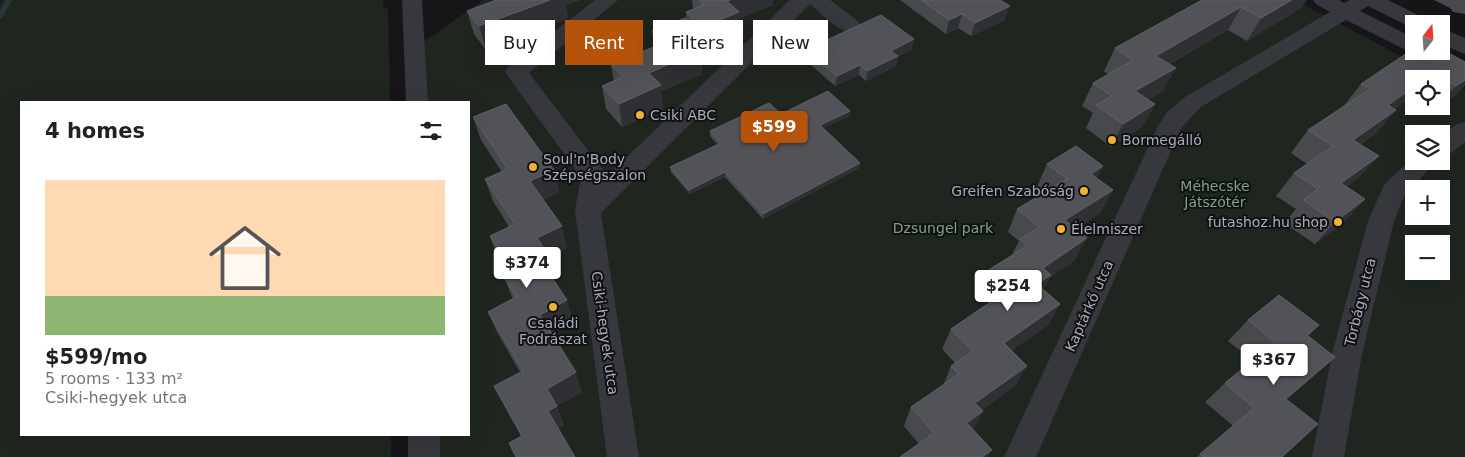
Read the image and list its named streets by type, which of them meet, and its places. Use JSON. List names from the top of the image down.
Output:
{
  "streets": {
    "street": ["Torbágy utca", "Kaptárkő utca", "Csiki-hegyek utca"]
  },
  "parks": ["Méhecske Játszótér", "Dzsungel park"],
  "places": [
    "Csiki ABC",
    "Bormegálló",
    "Soul'n'Body Szépségszalon",
    "Greifen Szabóság",
    "futashoz.hu shop",
    "Élelmiszer",
    "Családi Fodrászat"
  ],
  "north": "top",
  "page": {
    "map_buttons": ["+", "−"],
    "chip": [
      "Buy",
      "Rent",
      "Filters",
      "New"
    ],
    "heading": "4 homes",
    "price": [
      "$599",
      "$374",
      "$254",
      "$367"
    ],
    "list": [
      {
        "name": "$599/mo",
        "note": "5 rooms · 133 m² · Csiki-hegyek utca"
      }
    ]
  }
}
